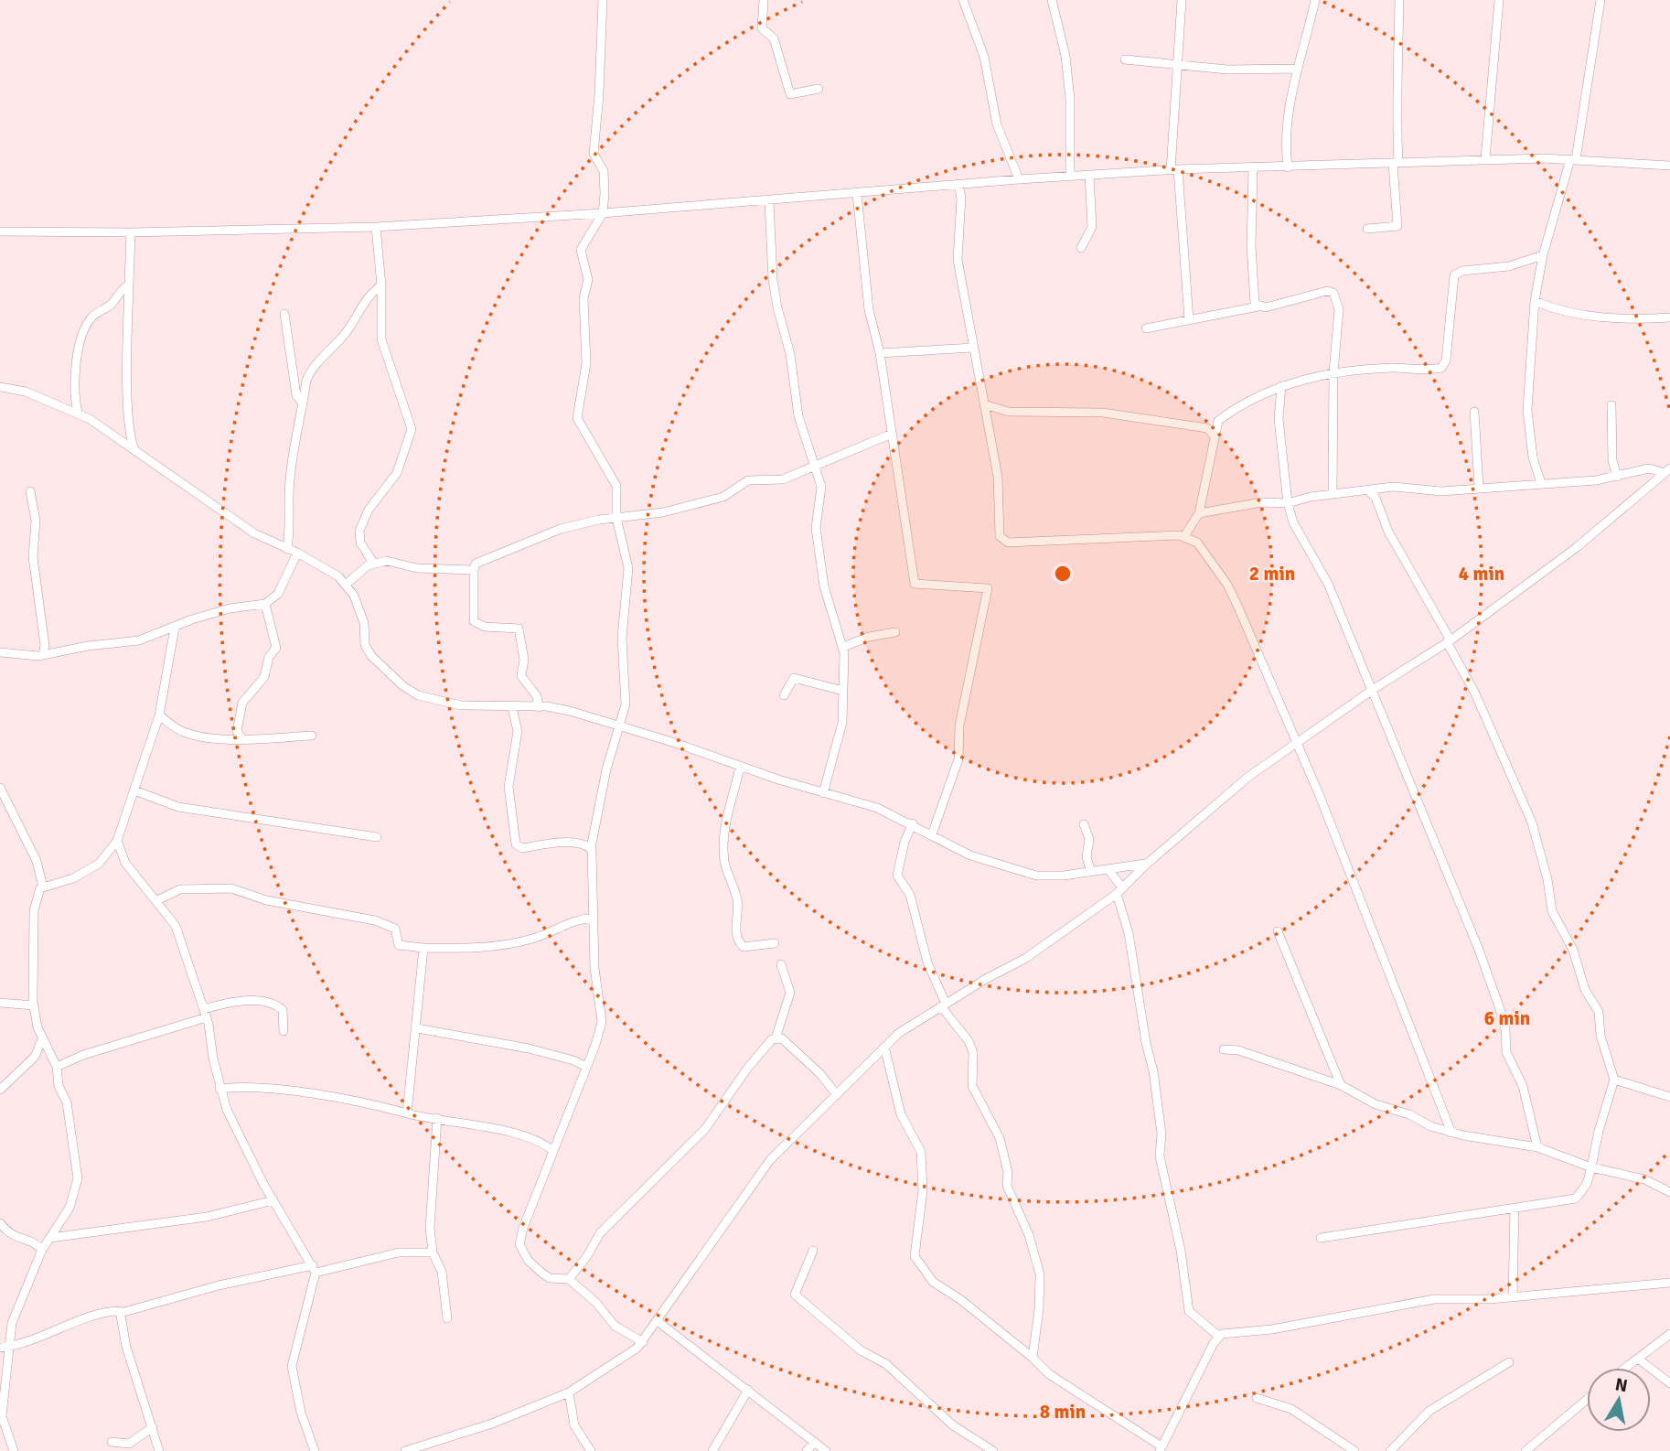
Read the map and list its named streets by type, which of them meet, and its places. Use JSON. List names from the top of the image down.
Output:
{
  "north": "top",
  "rings": [
    "2 min",
    "4 min",
    "6 min",
    "8 min"
  ]
}
